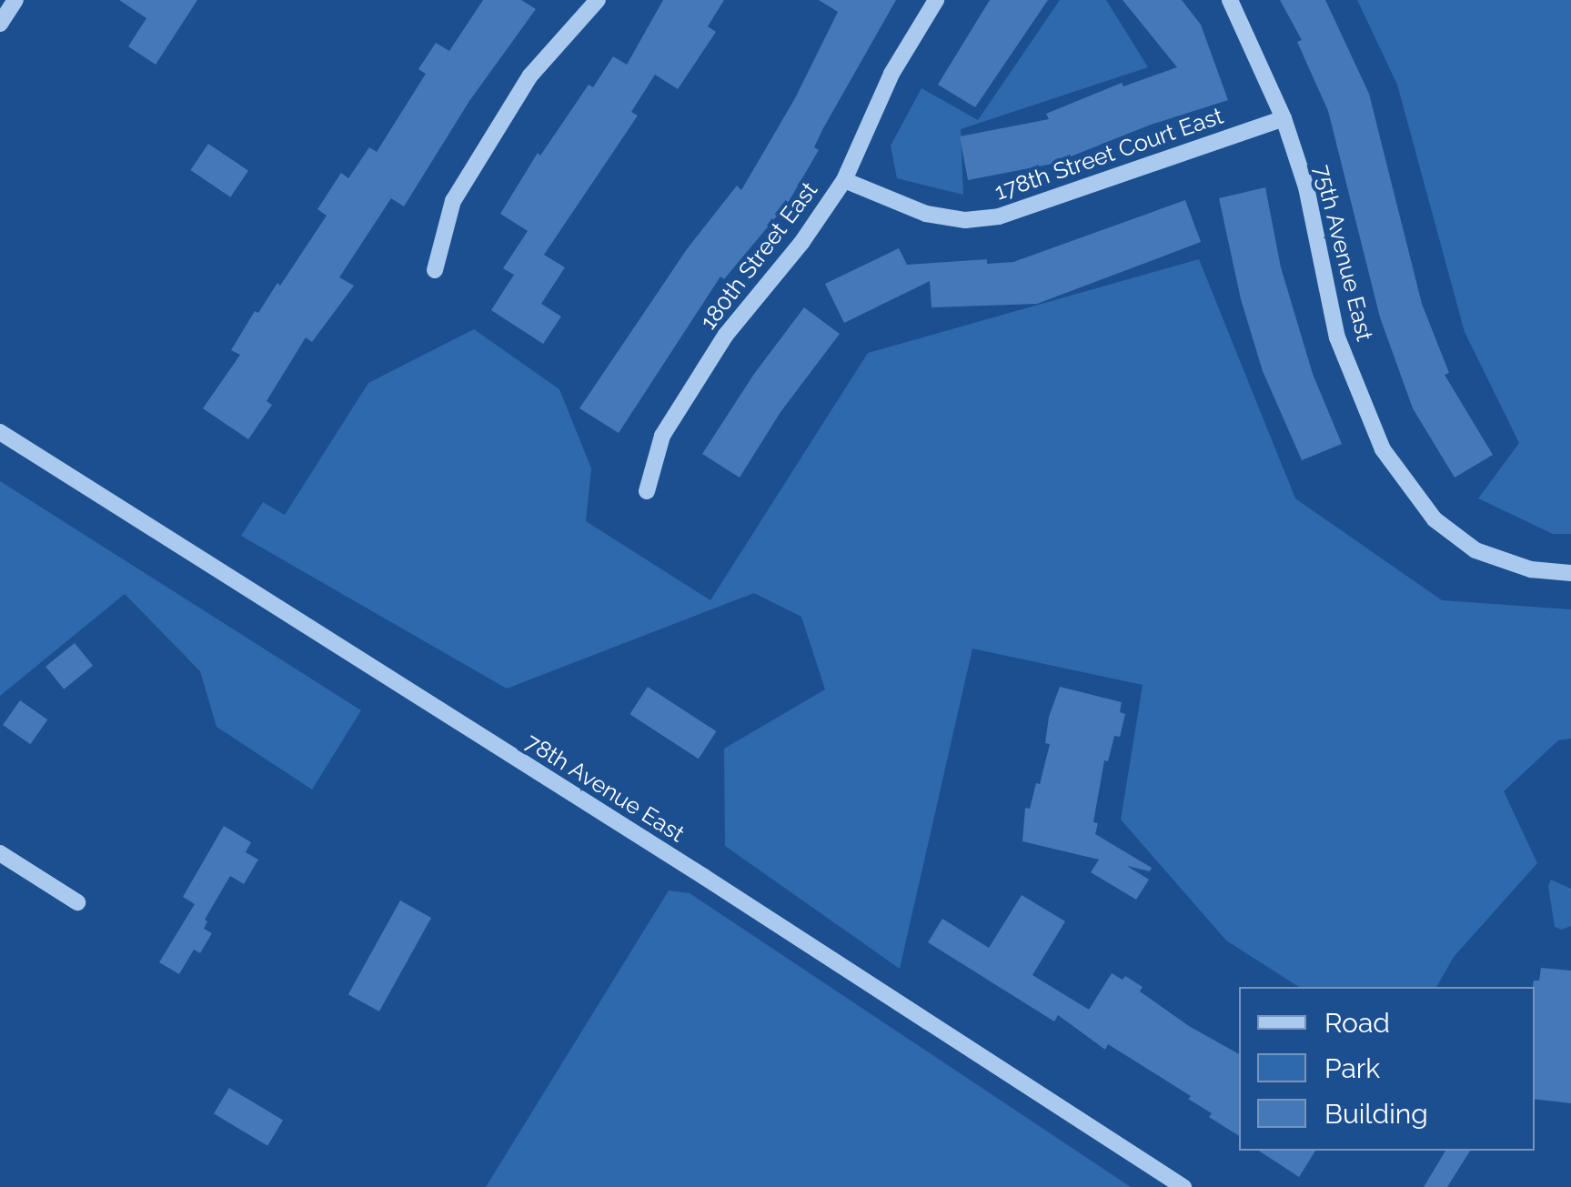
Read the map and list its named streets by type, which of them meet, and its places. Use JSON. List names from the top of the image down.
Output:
{
  "streets": {
    "street": [
      "178th Street Court East",
      "75th Avenue East",
      "180th Street East",
      "78th Avenue East"
    ]
  },
  "crossings": [
    ["178th Street Court East", "75th Avenue East"],
    ["178th Street Court East", "180th Street East"]
  ],
  "legend": ["Road", "Park", "Building"]
}
